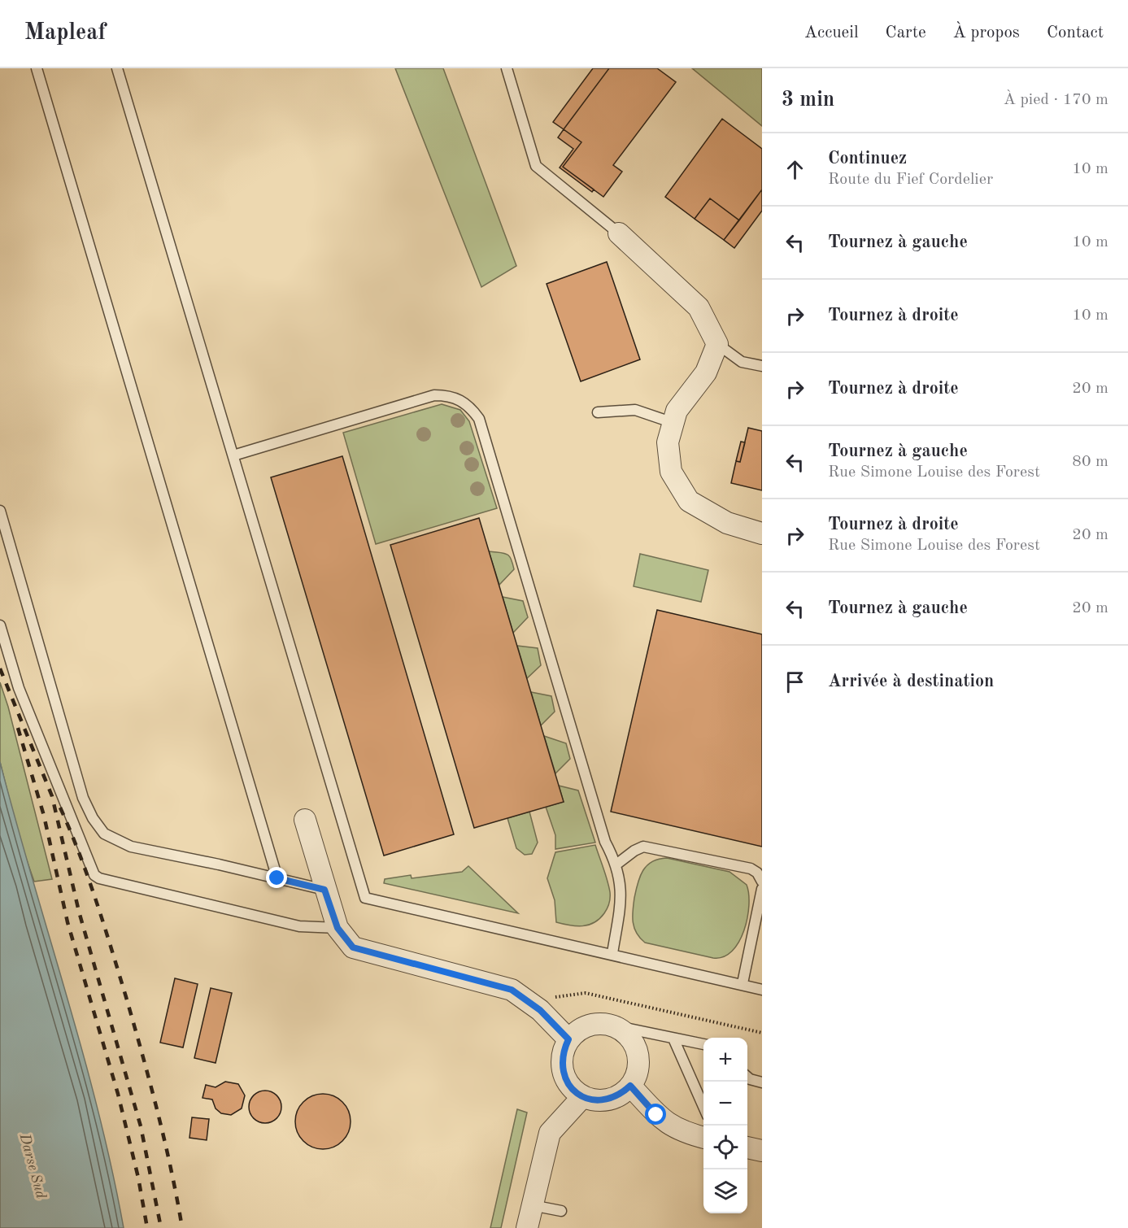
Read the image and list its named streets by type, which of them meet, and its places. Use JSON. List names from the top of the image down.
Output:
{
  "water": ["Darse Sud"],
  "page": {
    "header": "Mapleaf",
    "nav": [
      "Accueil",
      "Carte",
      "À propos",
      "Contact"
    ],
    "heading": ["3 min", "À pied · 170 m"],
    "list": [
      ["Continuez", "Route du Fief Cordelier", "10 m"],
      ["Tournez à gauche", "10 m"],
      ["Tournez à droite", "10 m"],
      ["Tournez à droite", "20 m"],
      ["Tournez à gauche", "Rue Simone Louise des Forest", "80 m"],
      ["Tournez à droite", "Rue Simone Louise des Forest", "20 m"],
      ["Tournez à gauche", "20 m"],
      "Arrivée à destination"
    ],
    "map_buttons": ["+", "−"]
  }
}
